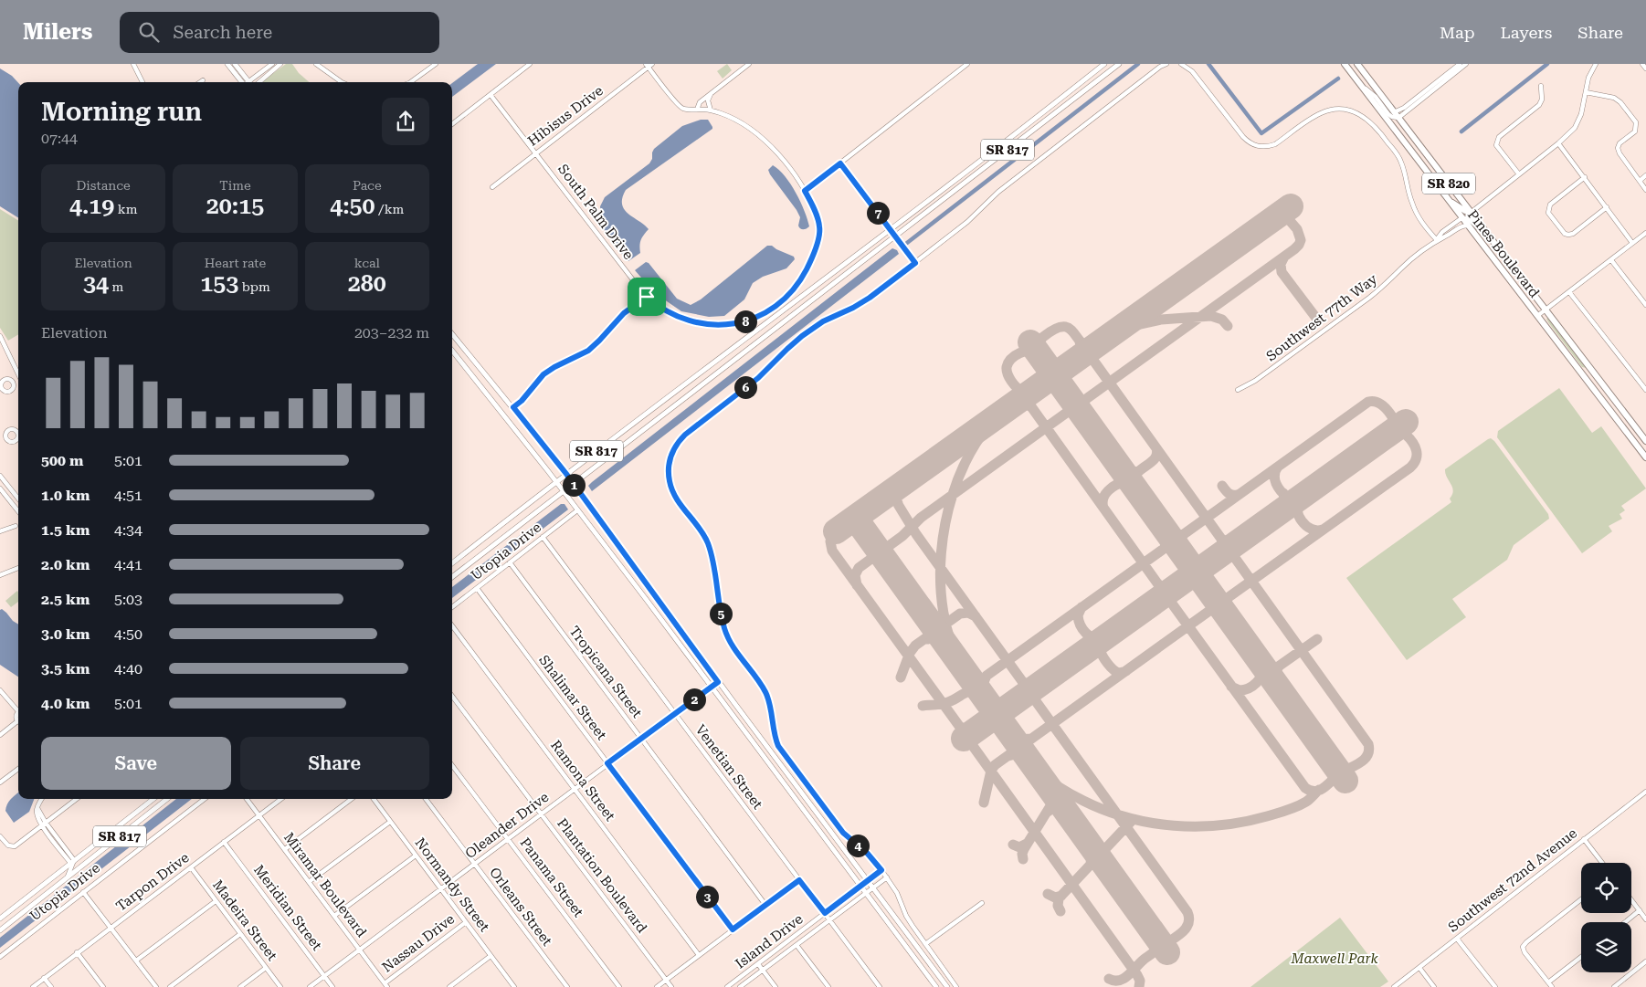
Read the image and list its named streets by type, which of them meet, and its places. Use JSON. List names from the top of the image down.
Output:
{
  "streets": {
    "highway": ["SR 820", "Pines Boulevard"],
    "main road": ["SR 817"],
    "street": [
      "Hibisus Drive",
      "South Palm Drive",
      "Southwest 77th Way",
      "Utopia Drive",
      "Tropicana Street",
      "Shalimar Street",
      "Venetian Street",
      "Ramona Street",
      "Oleander Drive",
      "Plantation Boulevard",
      "Panama Street",
      "Southwest 72nd Avenue",
      "Tarpon Drive",
      "Miramar Boulevard",
      "Normandy Street",
      "Orleans Street",
      "Meridian Street",
      "Madeira Street",
      "Island Drive",
      "Nassau Drive"
    ]
  },
  "crossings": [
    ["Hibisus Drive", "South Palm Drive"],
    ["Pines Boulevard", "Southwest 77th Way"],
    ["Utopia Drive", "Tropicana Street"],
    ["Utopia Drive", "Shalimar Street"],
    ["Utopia Drive", "Venetian Street"],
    ["Tropicana Street", "Oleander Drive"],
    ["Shalimar Street", "Oleander Drive"],
    ["Venetian Street", "Oleander Drive"],
    ["Venetian Street", "Island Drive"],
    ["Ramona Street", "Oleander Drive"],
    ["Oleander Drive", "Plantation Boulevard"],
    ["Oleander Drive", "Panama Street"],
    ["Oleander Drive", "Miramar Boulevard"],
    ["Oleander Drive", "Normandy Street"],
    ["Oleander Drive", "Orleans Street"],
    ["Oleander Drive", "Meridian Street"],
    ["Tarpon Drive", "Miramar Boulevard"],
    ["Tarpon Drive", "Meridian Street"],
    ["Tarpon Drive", "Madeira Street"],
    ["Miramar Boulevard", "Nassau Drive"],
    ["Normandy Street", "Nassau Drive"]
  ],
  "parks": ["Maxwell Park"],
  "page": {
    "header": "Milers",
    "search": "Search here",
    "nav": ["Map", "Layers", "Share"],
    "heading": ["Morning run", "07:44"],
    "stats": [
      ["Distance", "4.19 km"],
      ["Time", "20:15"],
      ["Pace", "4:50 /km"],
      ["Elevation", "34 m"],
      ["Heart rate", "153 bpm"],
      ["kcal", "280"]
    ],
    "pins": [
      "7",
      "8",
      "6",
      "1",
      "5",
      "2",
      "4",
      "3"
    ],
    "chart": ["Elevation", "203–232 m"],
    "list": [
      {
        "name": "500 m",
        "note": "5:01"
      },
      {
        "name": "1.0 km",
        "note": "4:51"
      },
      {
        "name": "1.5 km",
        "note": "4:34"
      },
      {
        "name": "2.0 km",
        "note": "4:41"
      },
      {
        "name": "2.5 km",
        "note": "5:03"
      },
      {
        "name": "3.0 km",
        "note": "4:50"
      },
      {
        "name": "3.5 km",
        "note": "4:40"
      },
      {
        "name": "4.0 km",
        "note": "5:01"
      }
    ],
    "buttons": ["Save", "Share"]
  }
}
